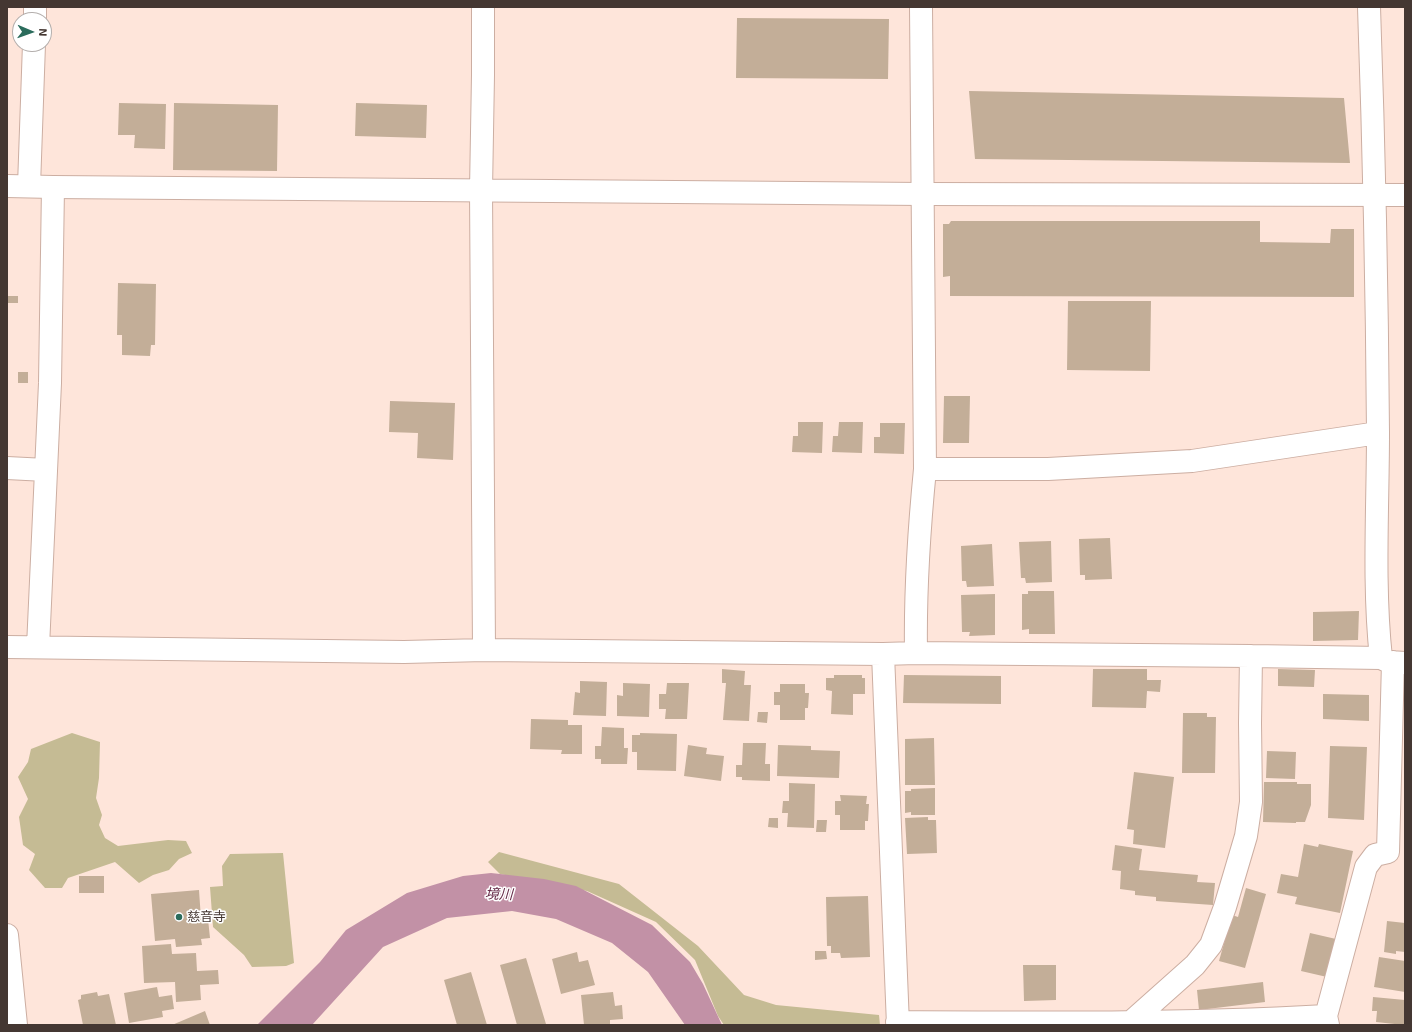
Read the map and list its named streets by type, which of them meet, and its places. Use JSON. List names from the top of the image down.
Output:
{
  "water": ["境川"],
  "places": ["慈音寺"],
  "north": "right"
}
